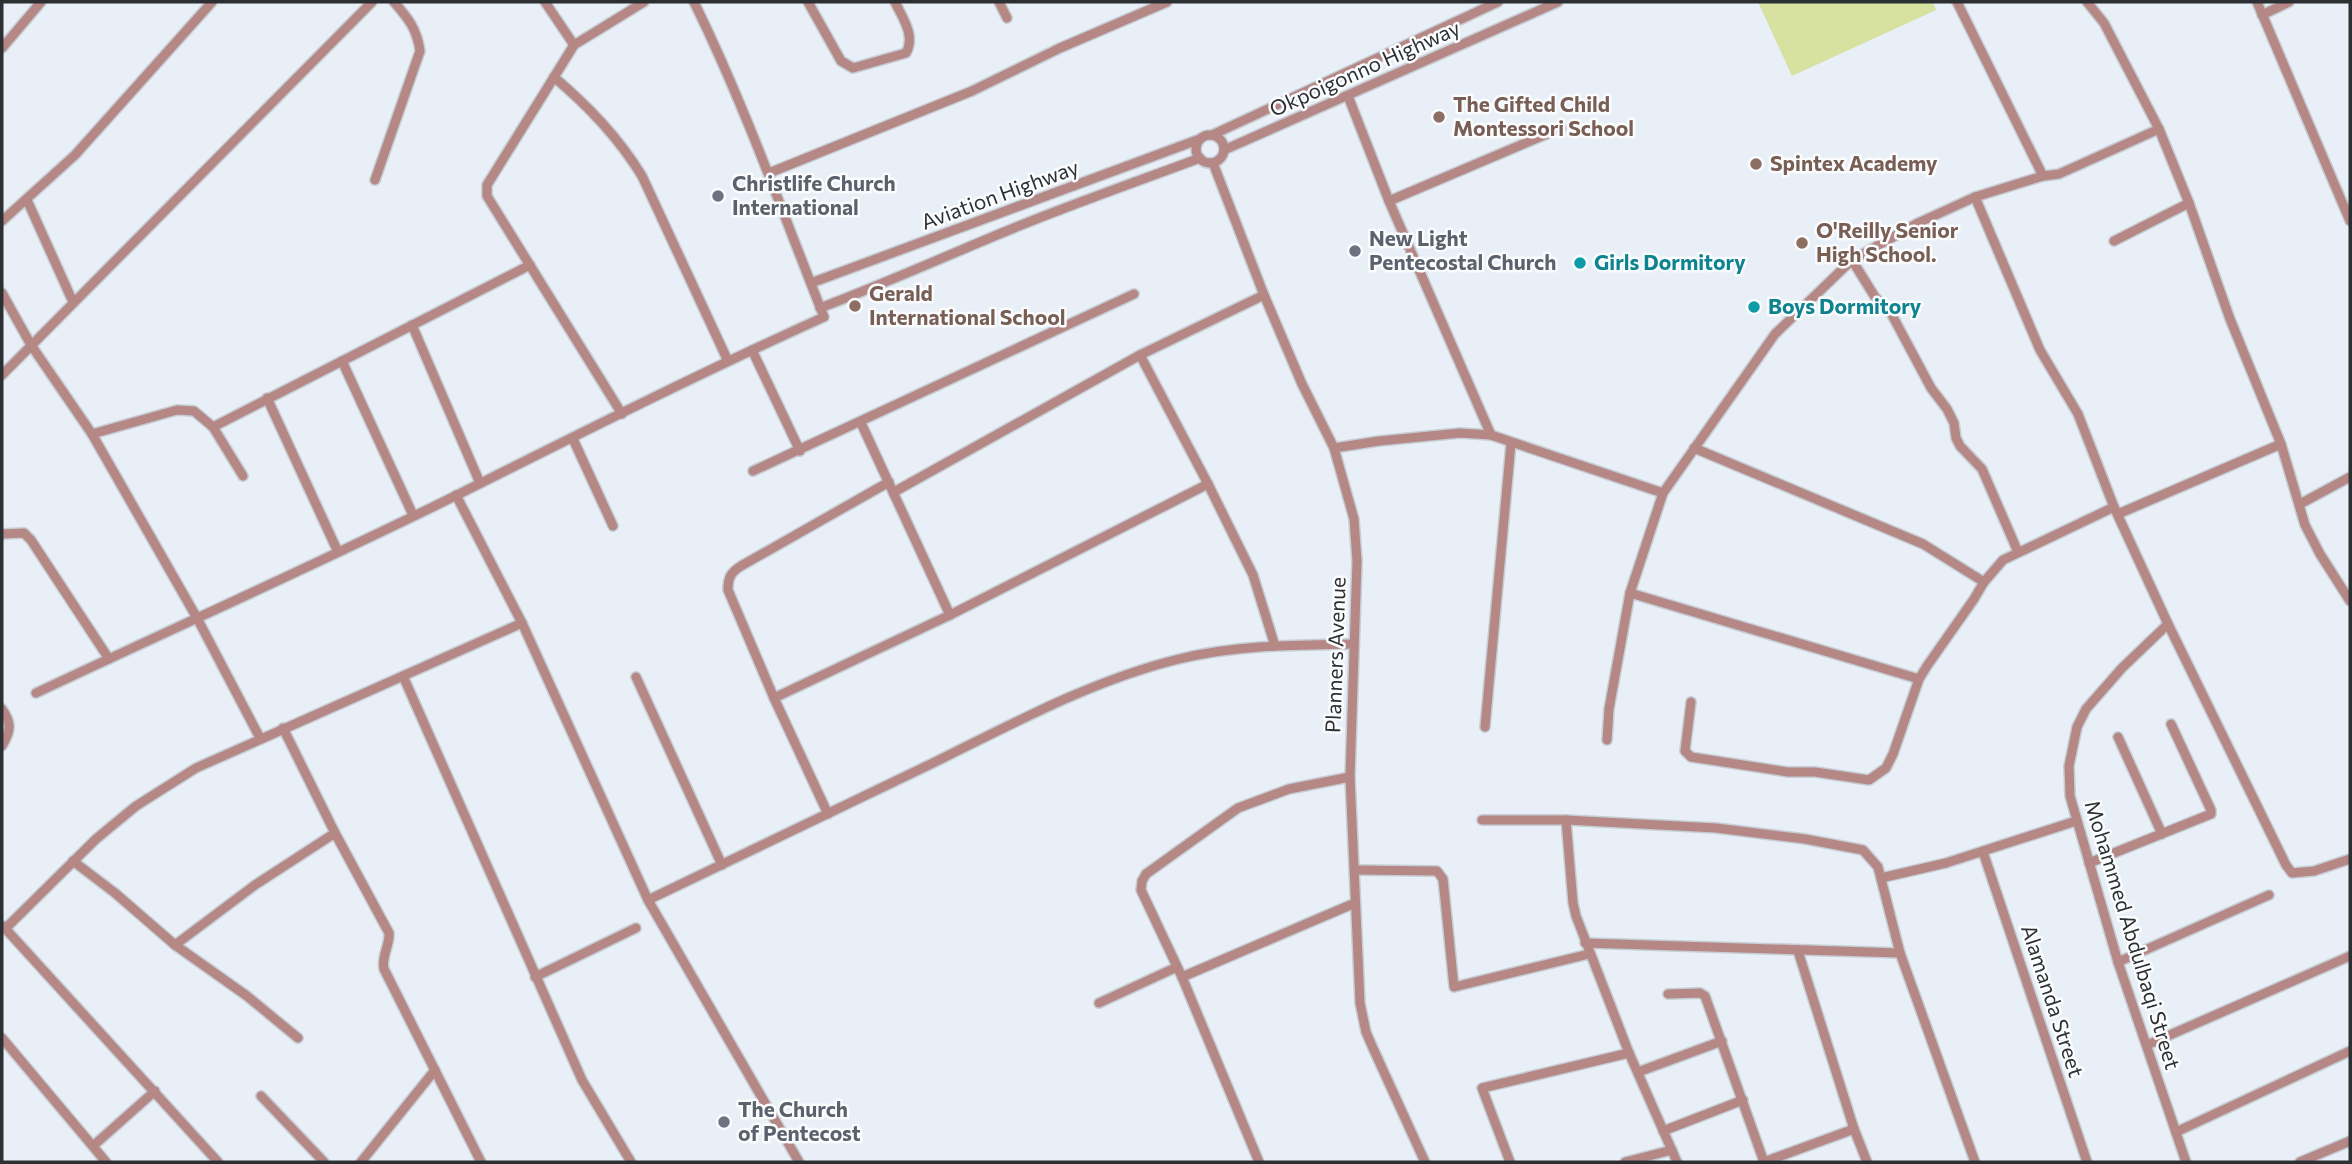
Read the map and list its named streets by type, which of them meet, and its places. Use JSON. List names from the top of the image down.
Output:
{
  "streets": {
    "street": [
      "Okpoigonno Highway",
      "Aviation Highway",
      "Planners Avenue",
      "Mohammed Abdulbaqi Street",
      "Alamanda Street"
    ]
  },
  "crossings": [
    ["Okpoigonno Highway", "Aviation Highway"],
    ["Okpoigonno Highway", "Planners Avenue"],
    ["Aviation Highway", "Planners Avenue"]
  ],
  "places": [
    "The Gifted Child Montessori School",
    "Spintex Academy",
    "Christlife Church International",
    "O'Reilly Senior High School.",
    "New Light Pentecostal Church",
    "Girls Dormitory",
    "Gerald International School",
    "Boys Dormitory",
    "The Church of Pentecost"
  ]
}
